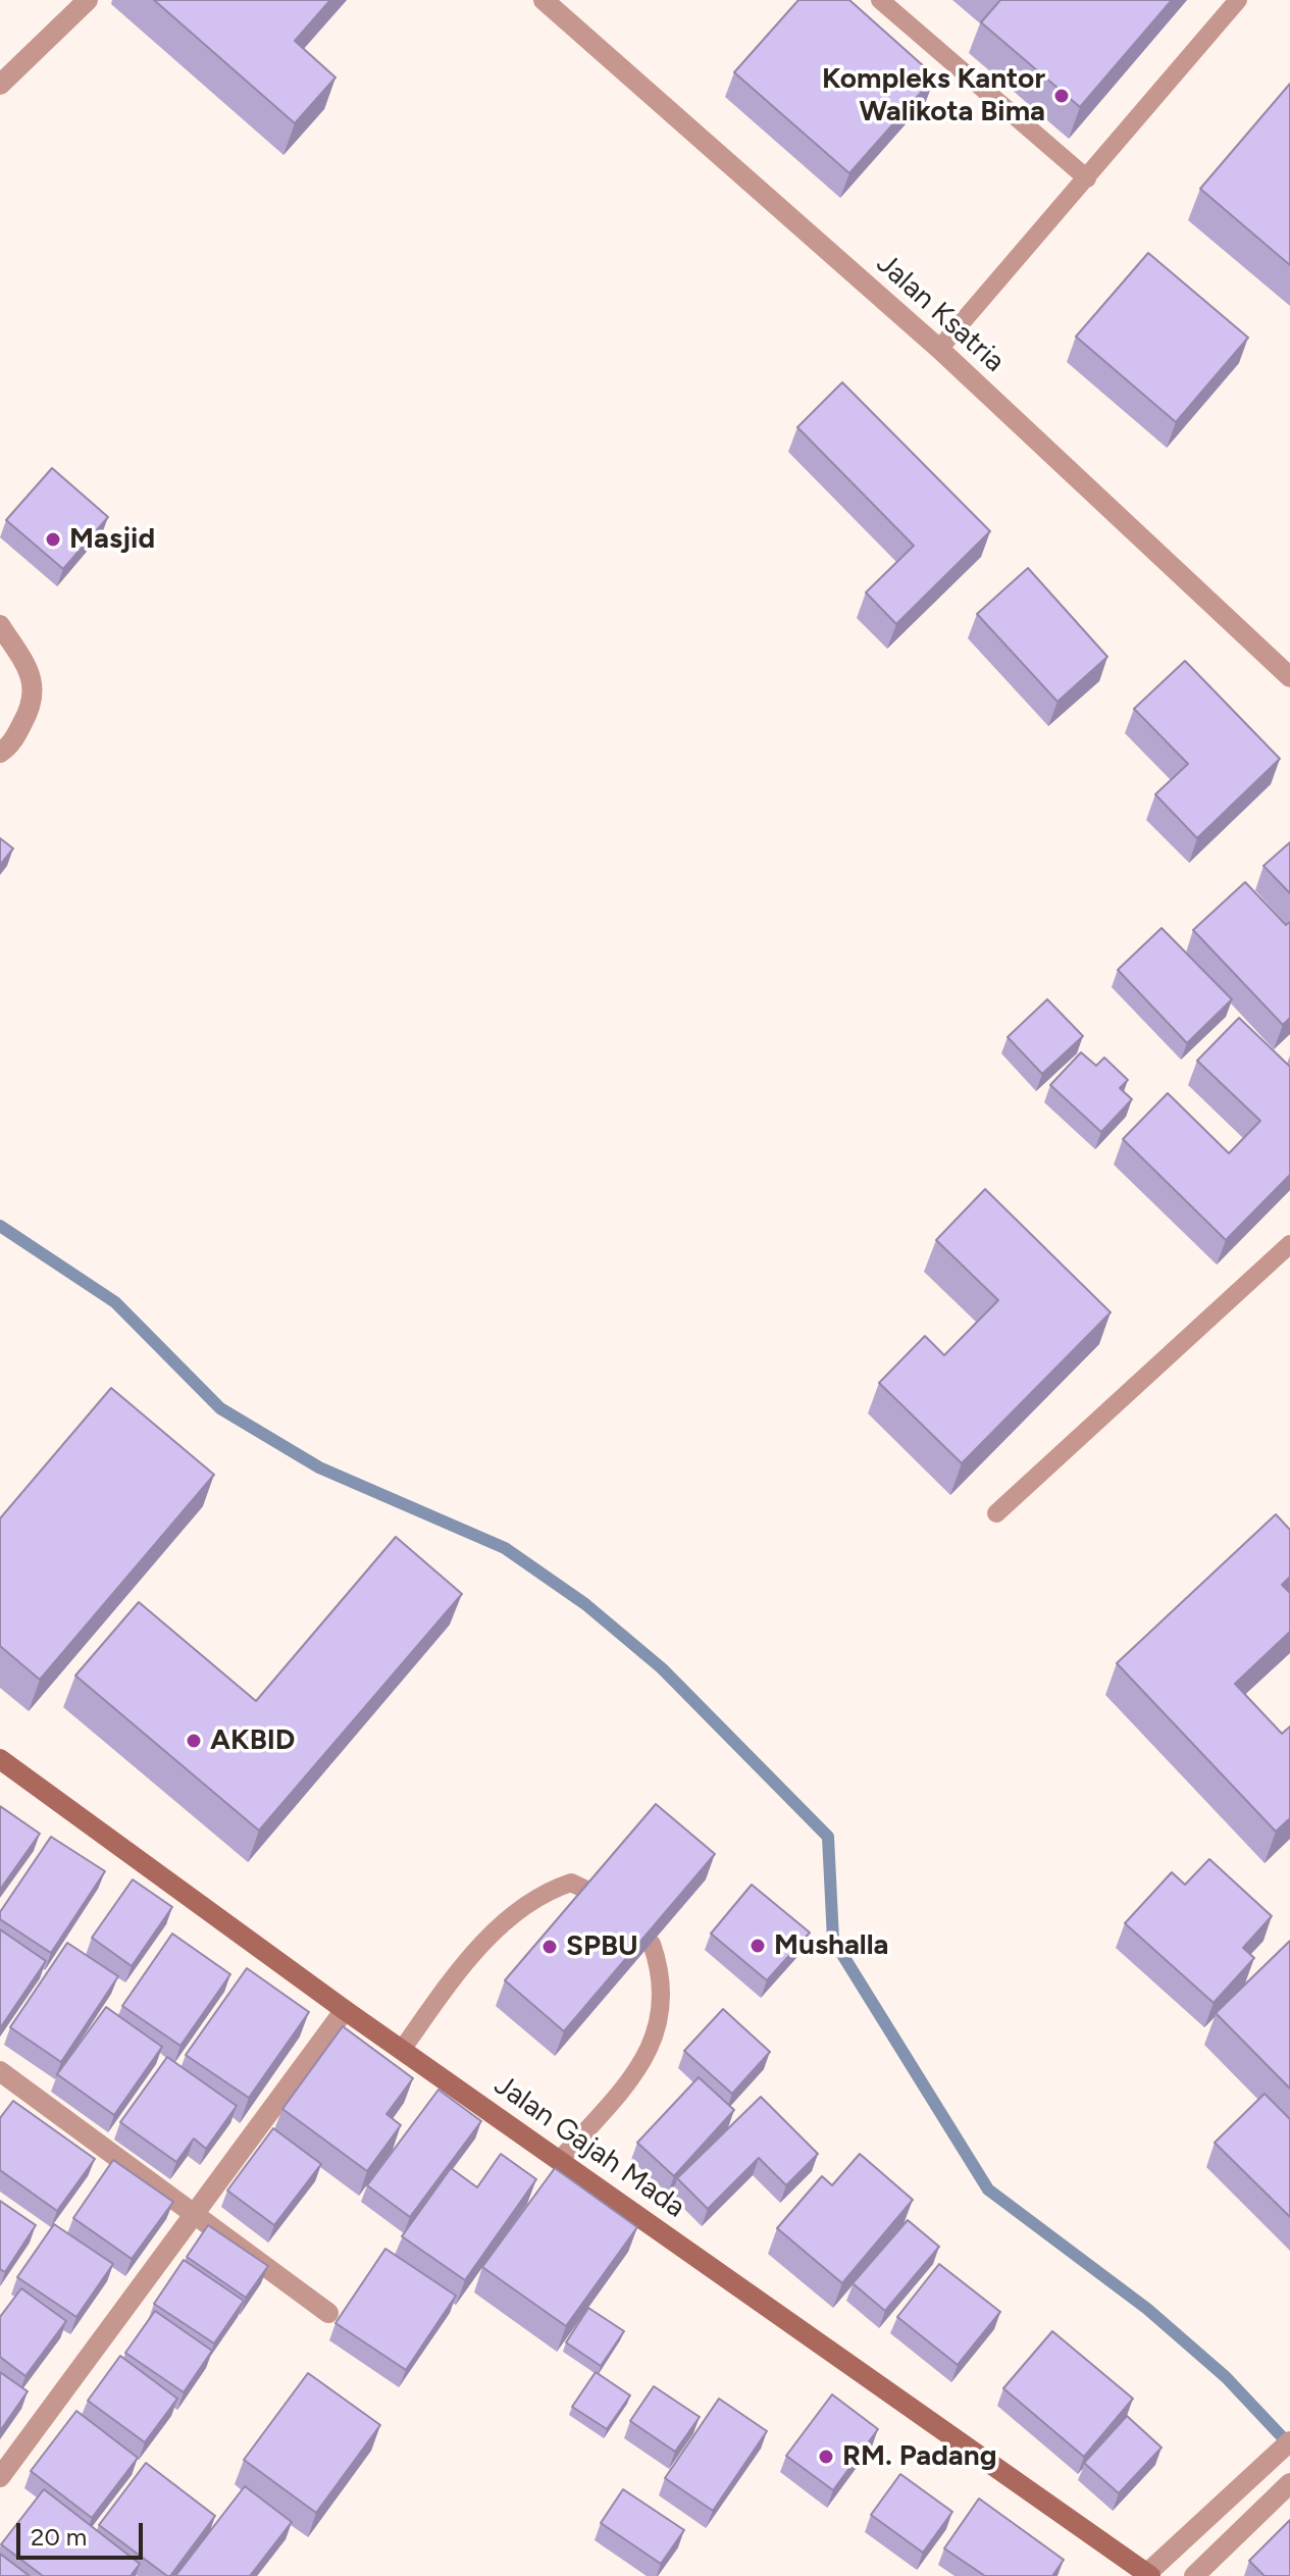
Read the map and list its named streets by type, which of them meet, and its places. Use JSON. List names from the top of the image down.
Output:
{
  "streets": {
    "main road": ["Jalan Gajah Mada"],
    "street": ["Jalan Ksatria"]
  },
  "places": [
    "Kompleks Kantor Walikota Bima",
    "Masjid",
    "AKBID",
    "Mushalla",
    "SPBU",
    "RM. Padang"
  ],
  "scale_bar": "20 m"
}
